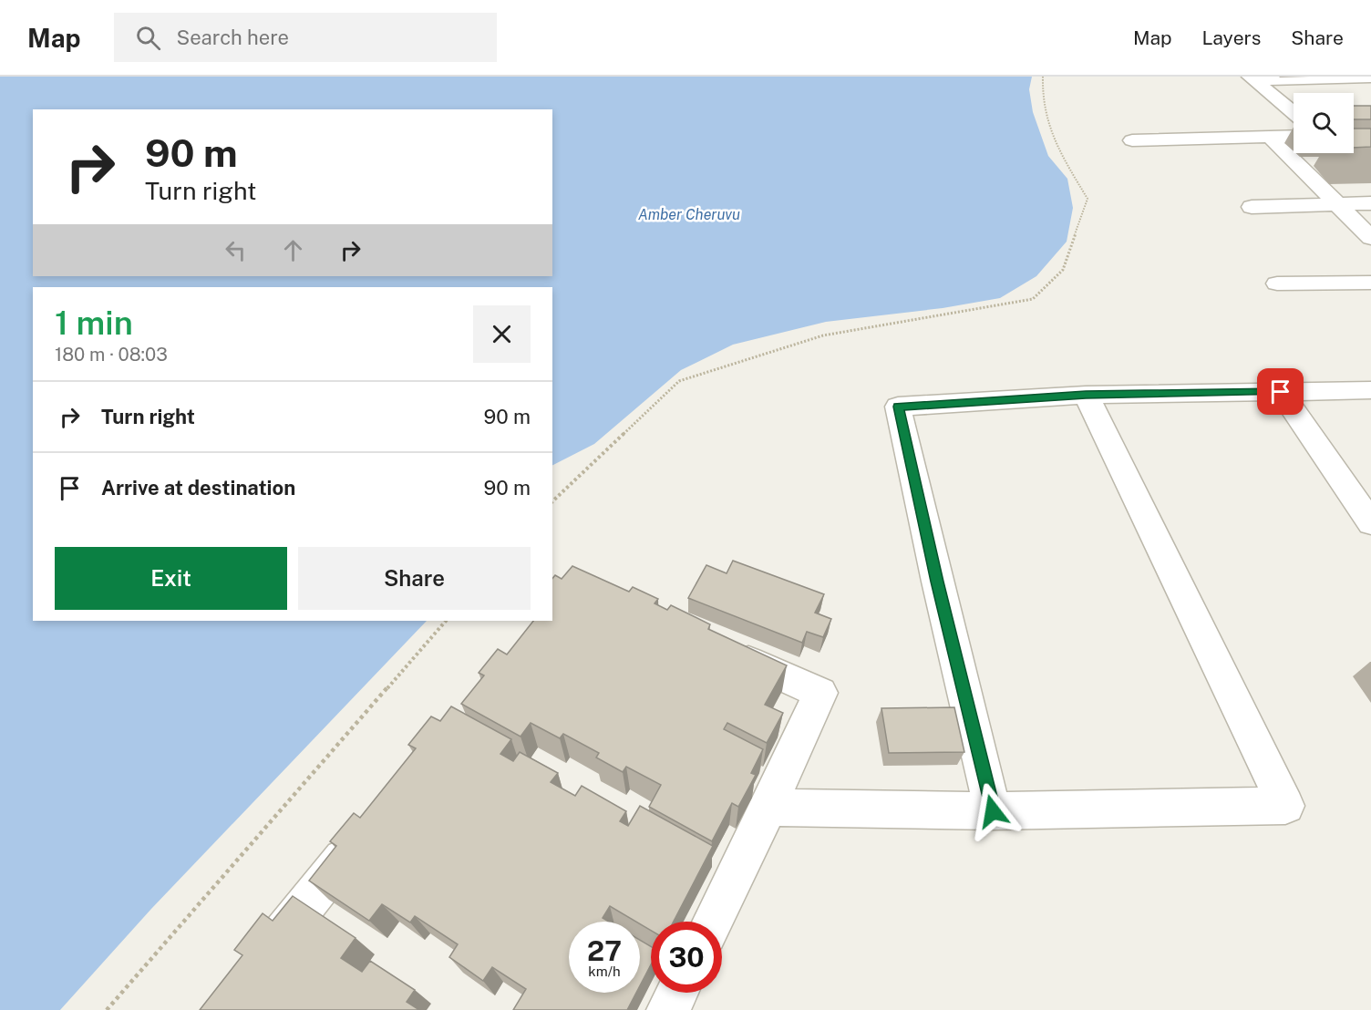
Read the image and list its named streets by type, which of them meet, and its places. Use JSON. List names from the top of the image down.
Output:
{
  "water": ["Amber Cheruvu"],
  "page": {
    "header": "Map",
    "search": "Search here",
    "nav": ["Map", "Layers", "Share"],
    "turn": ["90 m", "Turn right"],
    "heading": ["1 min", "180 m · 08:03"],
    "list": [
      {
        "name": "Turn right",
        "value": "90 m"
      },
      {
        "name": "Arrive at destination",
        "value": "90 m"
      }
    ],
    "buttons": ["Exit", "Share"],
    "speed": "27 km/h",
    "limit": "30"
  }
}
